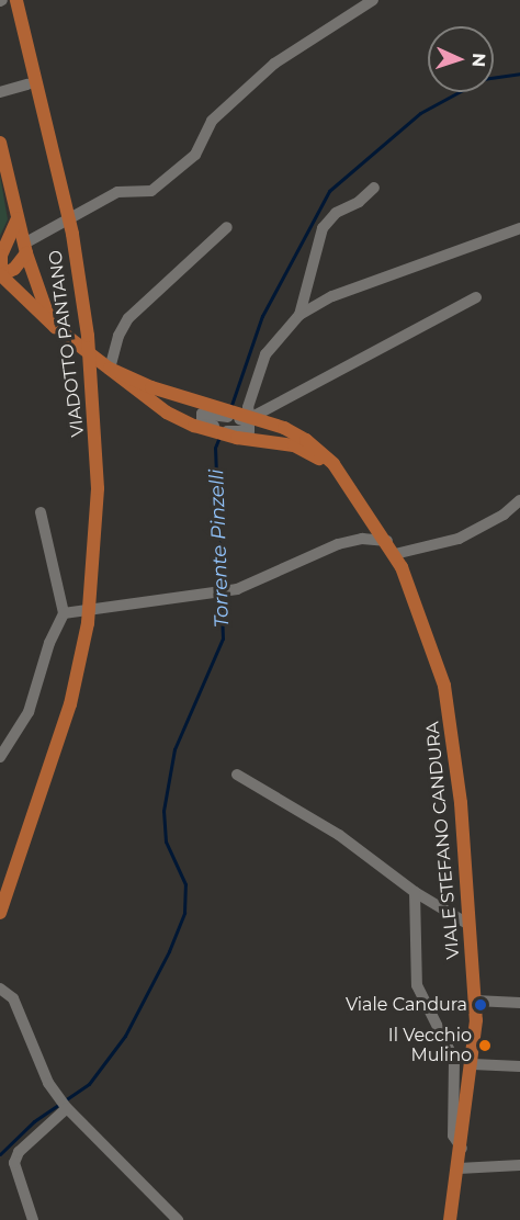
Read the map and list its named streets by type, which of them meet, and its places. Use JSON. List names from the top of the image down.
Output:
{
  "streets": {
    "main road": ["VIADOTTO PANTANO", "VIALE STEFANO CANDURA"]
  },
  "water": ["Torrente Pinzelli"],
  "places": ["Viale Candura", "Il Vecchio Mulino"],
  "north": "right"
}
